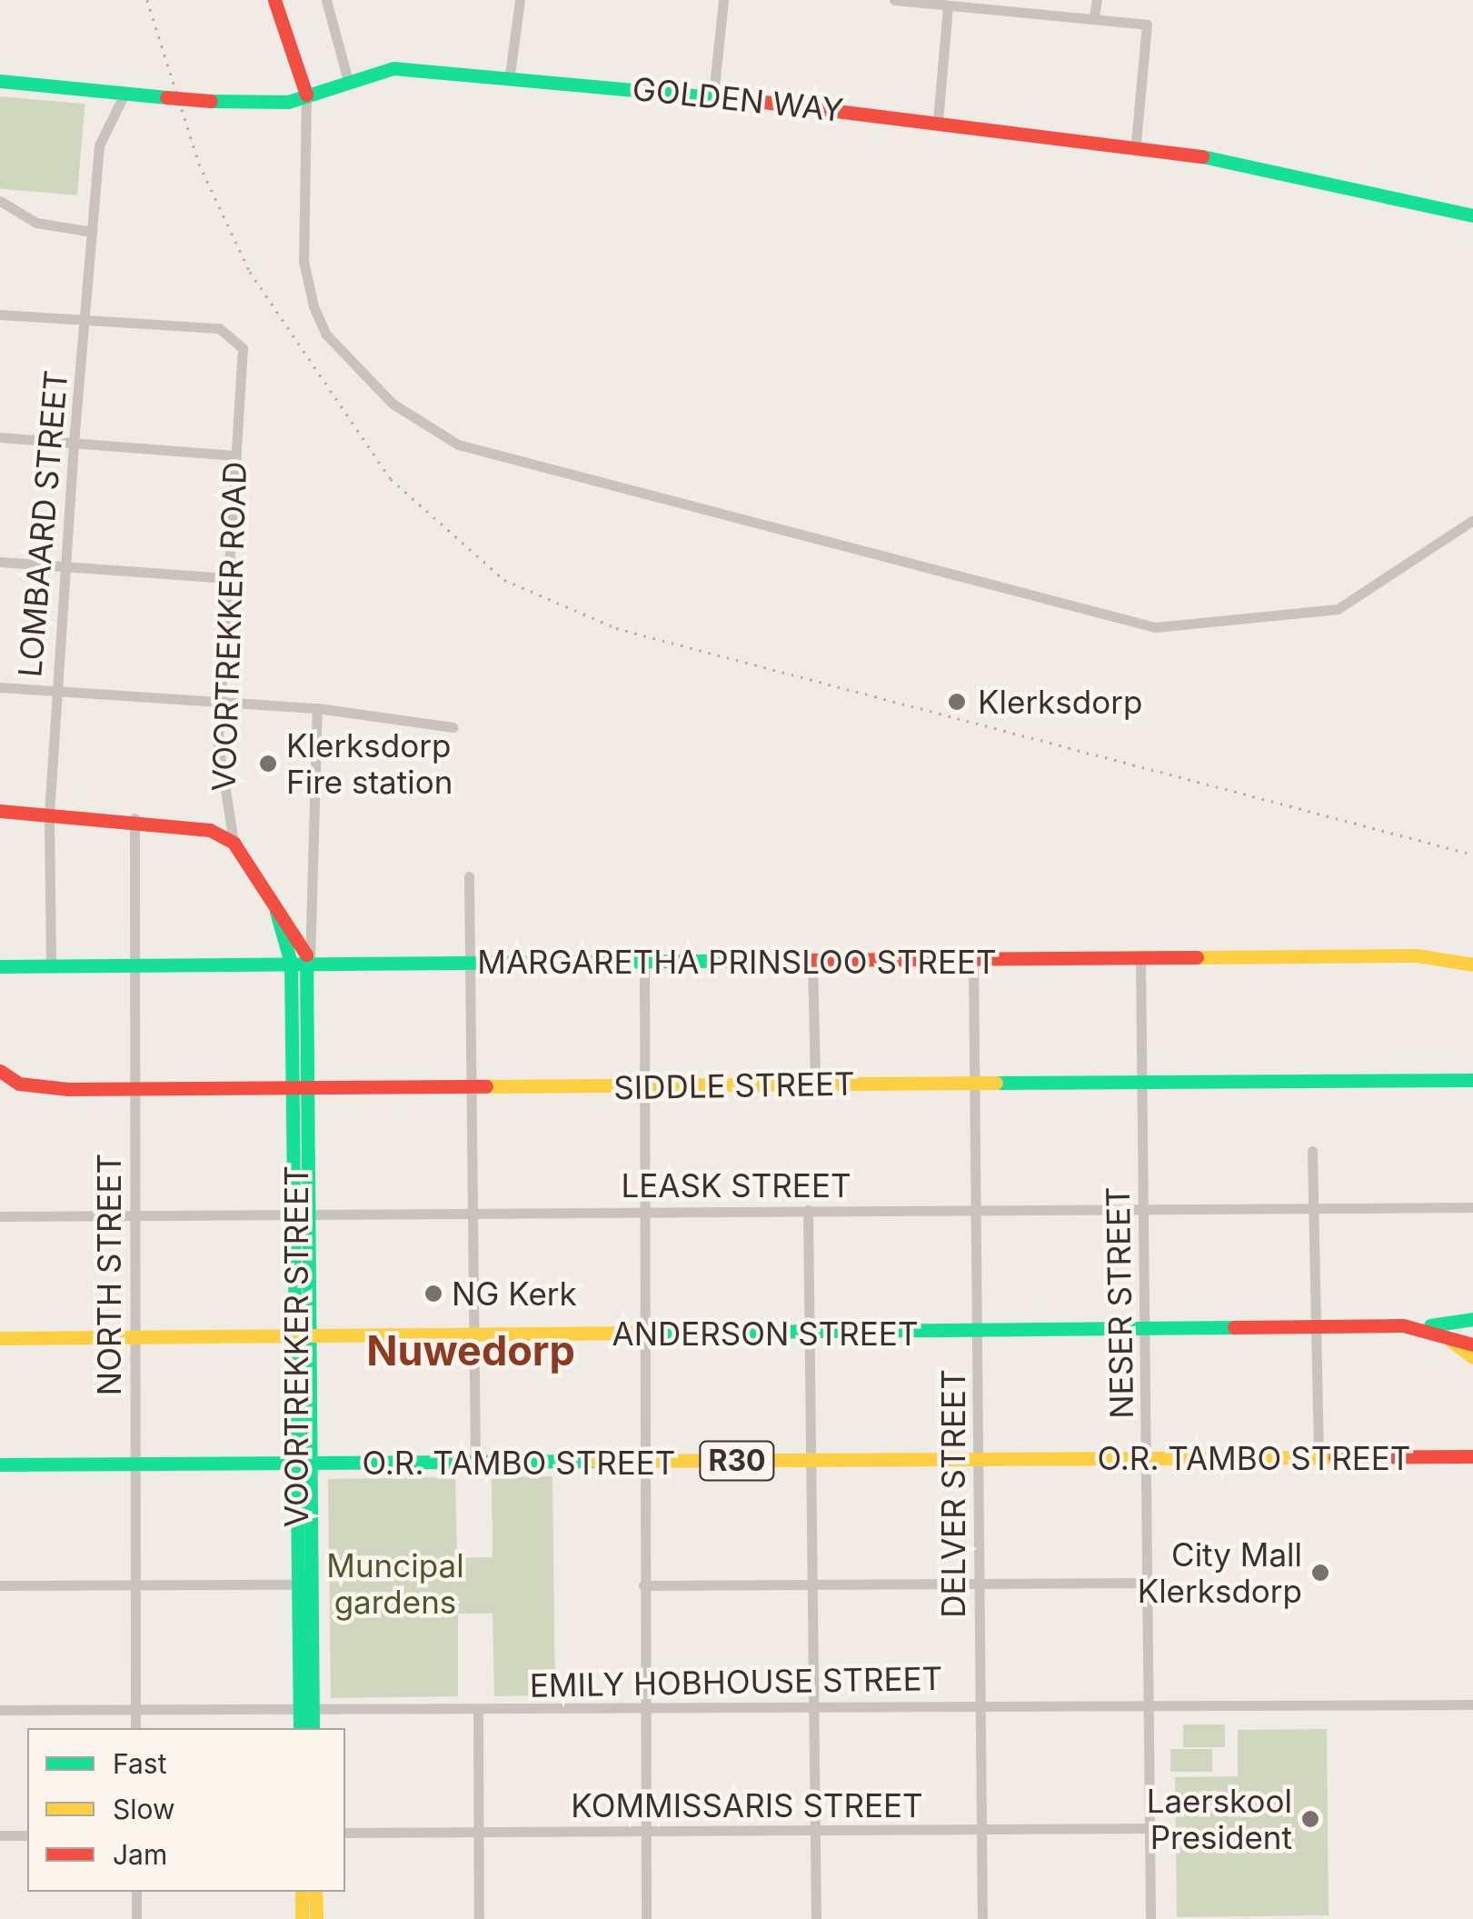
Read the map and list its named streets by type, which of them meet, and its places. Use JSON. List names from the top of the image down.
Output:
{
  "streets": {
    "street": [
      "GOLDEN WAY",
      "LOMBAARD STREET",
      "VOORTREKKER ROAD",
      "MARGARETHA PRINSLOO STREET",
      "SIDDLE STREET",
      "LEASK STREET",
      "NORTH STREET",
      "NESER STREET",
      "ANDERSON STREET",
      "VOORTREKKER STREET",
      "O.R. TAMBO STREET",
      "R30",
      "DELVER STREET",
      "EMILY HOBHOUSE STREET",
      "KOMMISSARIS STREET"
    ]
  },
  "crossings": [
    ["GOLDEN WAY", "LOMBAARD STREET"],
    ["LOMBAARD STREET", "VOORTREKKER ROAD"],
    ["LOMBAARD STREET", "MARGARETHA PRINSLOO STREET"],
    ["VOORTREKKER ROAD", "MARGARETHA PRINSLOO STREET"],
    ["VOORTREKKER ROAD", "VOORTREKKER STREET"],
    ["MARGARETHA PRINSLOO STREET", "NORTH STREET"],
    ["MARGARETHA PRINSLOO STREET", "NESER STREET"],
    ["MARGARETHA PRINSLOO STREET", "VOORTREKKER STREET"],
    ["MARGARETHA PRINSLOO STREET", "DELVER STREET"],
    ["SIDDLE STREET", "NORTH STREET"],
    ["SIDDLE STREET", "NESER STREET"],
    ["SIDDLE STREET", "VOORTREKKER STREET"],
    ["SIDDLE STREET", "DELVER STREET"],
    ["LEASK STREET", "NORTH STREET"],
    ["LEASK STREET", "NESER STREET"],
    ["LEASK STREET", "VOORTREKKER STREET"],
    ["LEASK STREET", "DELVER STREET"],
    ["NORTH STREET", "ANDERSON STREET"],
    ["NORTH STREET", "O.R. TAMBO STREET"],
    ["NORTH STREET", "EMILY HOBHOUSE STREET"],
    ["NESER STREET", "ANDERSON STREET"],
    ["NESER STREET", "O.R. TAMBO STREET"],
    ["NESER STREET", "EMILY HOBHOUSE STREET"],
    ["NESER STREET", "KOMMISSARIS STREET"],
    ["ANDERSON STREET", "VOORTREKKER STREET"],
    ["ANDERSON STREET", "DELVER STREET"],
    ["VOORTREKKER STREET", "O.R. TAMBO STREET"],
    ["VOORTREKKER STREET", "EMILY HOBHOUSE STREET"],
    ["O.R. TAMBO STREET", "DELVER STREET"],
    ["DELVER STREET", "EMILY HOBHOUSE STREET"],
    ["DELVER STREET", "KOMMISSARIS STREET"]
  ],
  "districts": ["Nuwedorp"],
  "parks": ["Muncipal gardens"],
  "places": [
    "Klerksdorp",
    "Klerksdorp Fire station",
    "NG Kerk",
    "City Mall Klerksdorp",
    "Laerskool President"
  ],
  "legend": ["Fast", "Slow", "Jam"]
}
